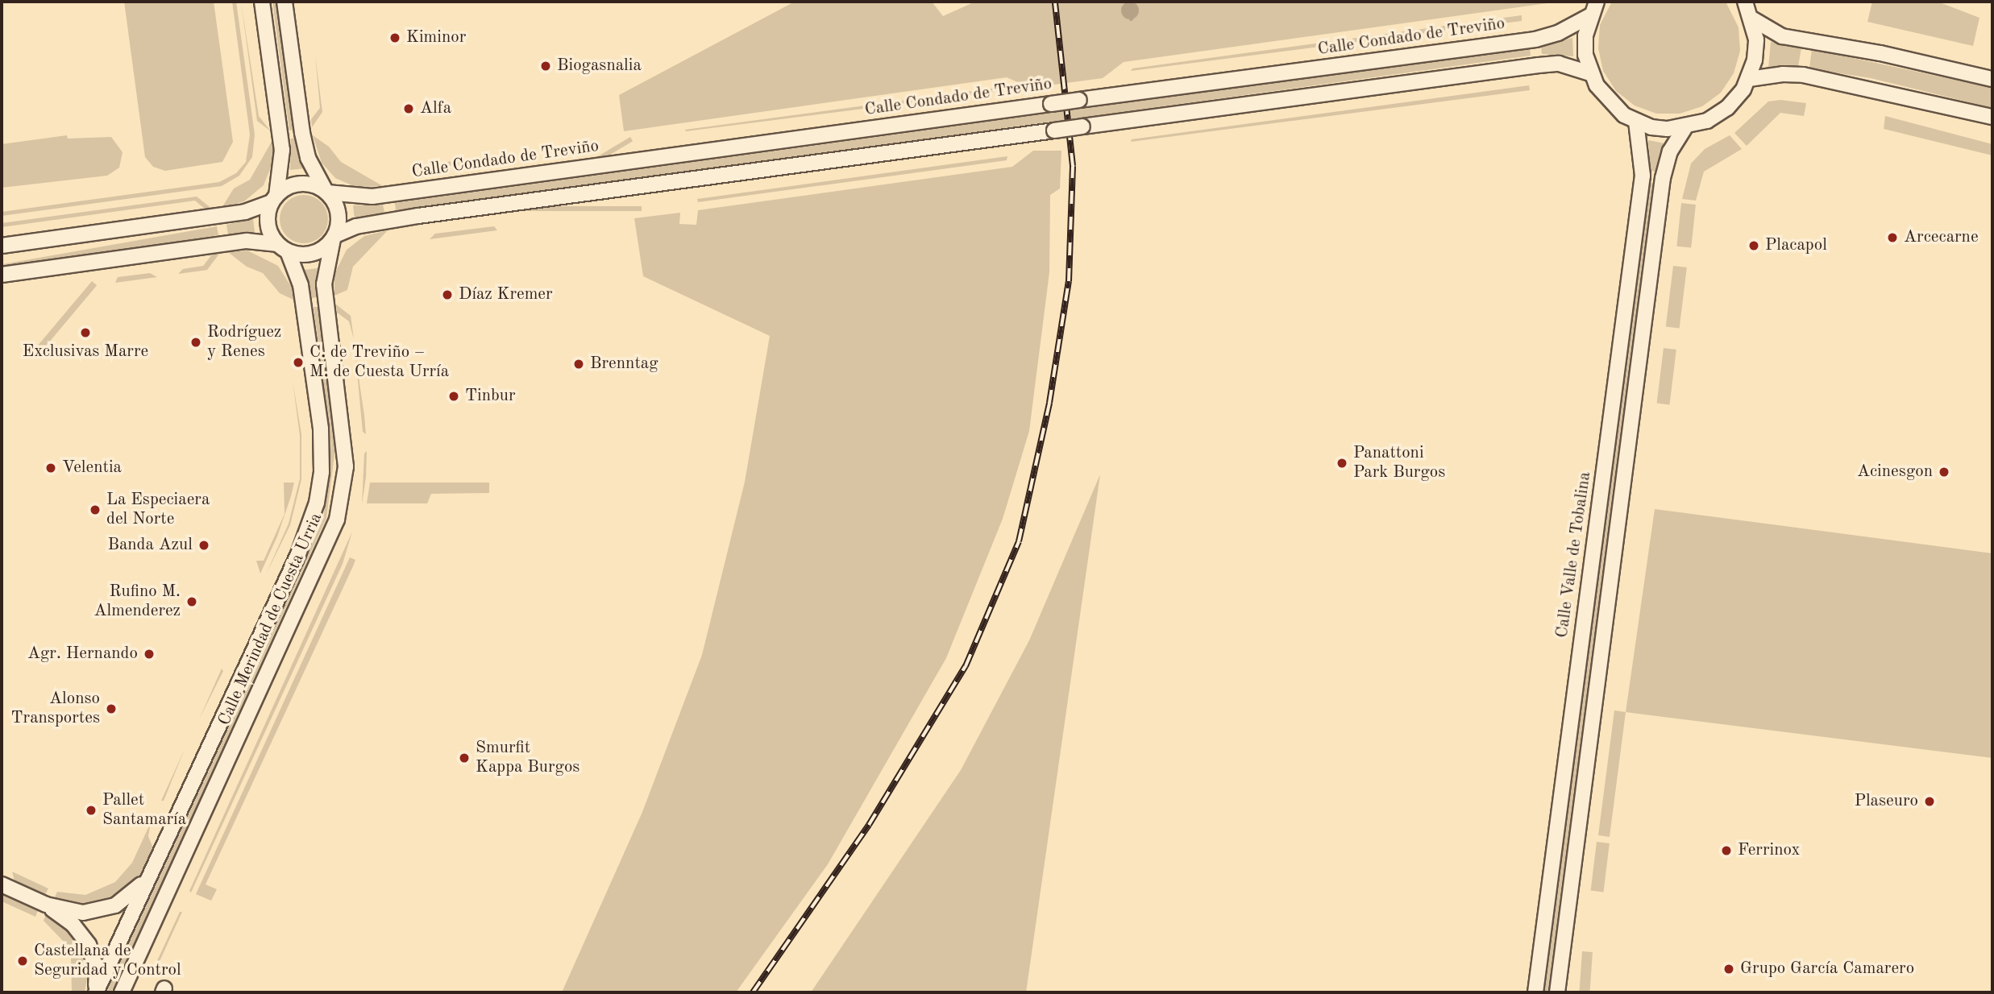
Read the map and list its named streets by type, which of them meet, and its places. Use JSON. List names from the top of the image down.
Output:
{
  "streets": {
    "street": ["Calle Condado de Treviño", "Calle Valle de Tobalina", "Calle Merindad de Cuesta Urria"]
  },
  "crossings": [
    ["Calle Condado de Treviño", "Calle Merindad de Cuesta Urria"]
  ],
  "places": [
    "Kiminor",
    "Biogasnalia",
    "Alfa",
    "Arcecarne",
    "Placapol",
    "Díaz Kremer",
    "Exclusivas Marre",
    "Rodríguez y Renes",
    "C. de Treviño – M. de Cuesta Urría",
    "Brenntag",
    "Tinbur",
    "Panattoni Park Burgos",
    "Velentia",
    "Acinesgon",
    "La Especiaera del Norte",
    "Banda Azul",
    "Rufino M. Almenderez",
    "Agr. Hernando",
    "Alonso Transportes",
    "Smurfit Kappa Burgos",
    "Plaseuro",
    "Pallet Santamaría",
    "Ferrinox",
    "Castellana de Seguridad y Control",
    "Grupo García Camarero"
  ]
}
